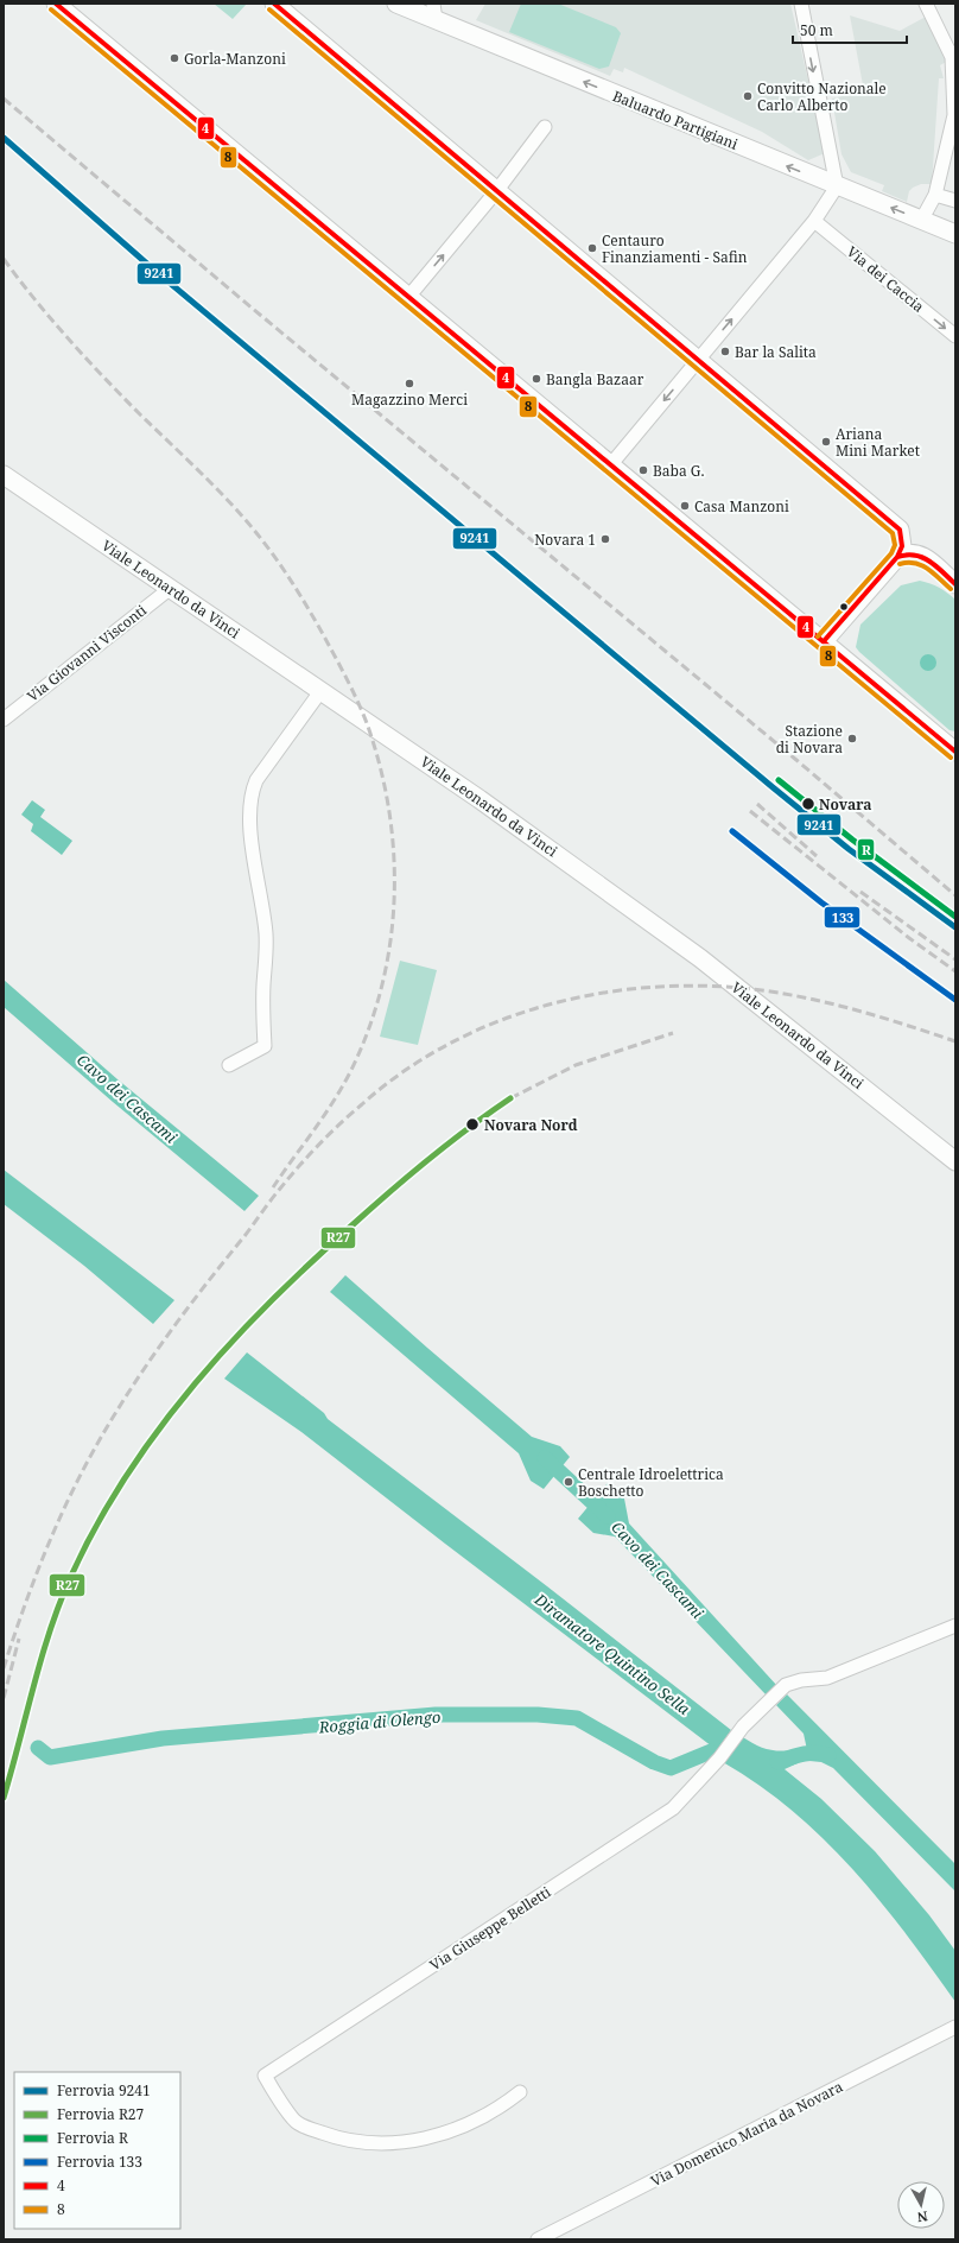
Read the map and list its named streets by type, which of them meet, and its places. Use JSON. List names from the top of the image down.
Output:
{
  "streets": {
    "street": [
      "Baluardo Partigiani",
      "Via dei Caccia",
      "Viale Leonardo da Vinci",
      "Via Giovanni Visconti",
      "Via Giuseppe Belletti",
      "Via Domenico Maria da Novara"
    ]
  },
  "crossings": [
    ["Viale Leonardo da Vinci", "Via Giovanni Visconti"]
  ],
  "one_way": ["Via dei Caccia"],
  "water": ["Cavo dei Cascami", "Diramatore Quintino Sella", "Roggia di Olengo"],
  "places": [
    "Gorla-Manzoni",
    "Convitto Nazionale Carlo Alberto",
    "Centauro Finanziamenti - Safin",
    "Bar la Salita",
    "Bangla Bazaar",
    "Magazzino Merci",
    "Ariana Mini Market",
    "Baba G.",
    "Casa Manzoni",
    "Novara 1",
    "Stazione di Novara",
    "Novara",
    "Novara Nord",
    "Centrale Idroelettrica Boschetto"
  ],
  "lines": [
    "transit line 4",
    "transit line 8",
    "rail line 9241",
    "rail line R",
    "rail line 133",
    "rail line R27"
  ],
  "legend": [
    "Ferrovia 9241",
    "Ferrovia R27",
    "Ferrovia R",
    "Ferrovia 133",
    "4",
    "8"
  ],
  "scale_bar": "50 m",
  "north": "bottom"
}
